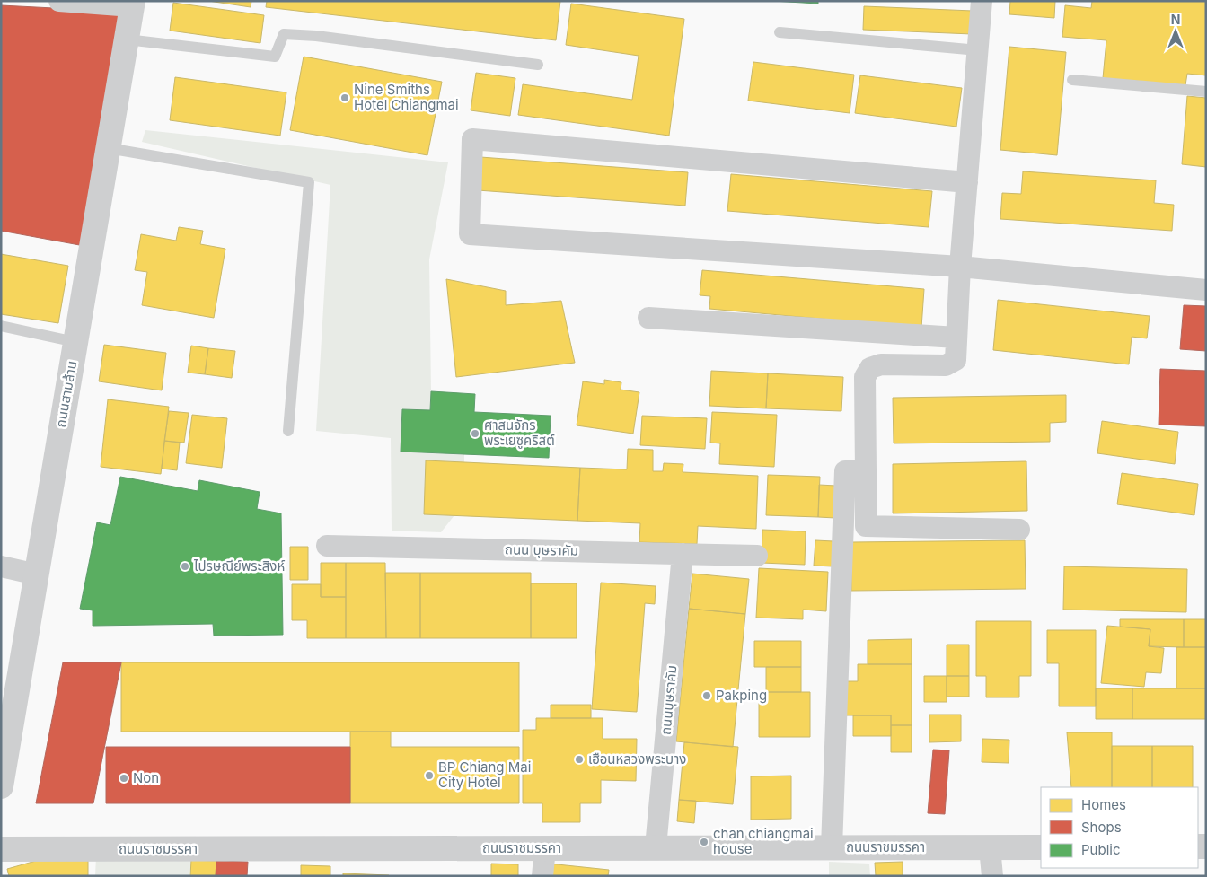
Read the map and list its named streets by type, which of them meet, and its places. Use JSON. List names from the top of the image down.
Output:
{
  "streets": {
    "street": [
      "ถนนสามล้าน",
      "ถนน บุษราคัม",
      "ถนนบุษราคัม",
      "ถนนราชมรรคา"
    ]
  },
  "crossings": [
    ["ถนน บุษราคัม", "ถนนบุษราคัม"],
    ["ถนนบุษราคัม", "ถนนราชมรรคา"]
  ],
  "places": [
    "Nine Smiths Hotel Chiangmai",
    "ศาสนจักร พระเยซูคริสต์",
    "ไปรษณีย์พระสิงห์",
    "Pakping",
    "เฮือนหลวงพระบาง",
    "BP Chiang Mai City Hotel",
    "Non",
    "chan chiangmai house"
  ],
  "legend": ["Homes", "Shops", "Public"],
  "north": "top"
}
